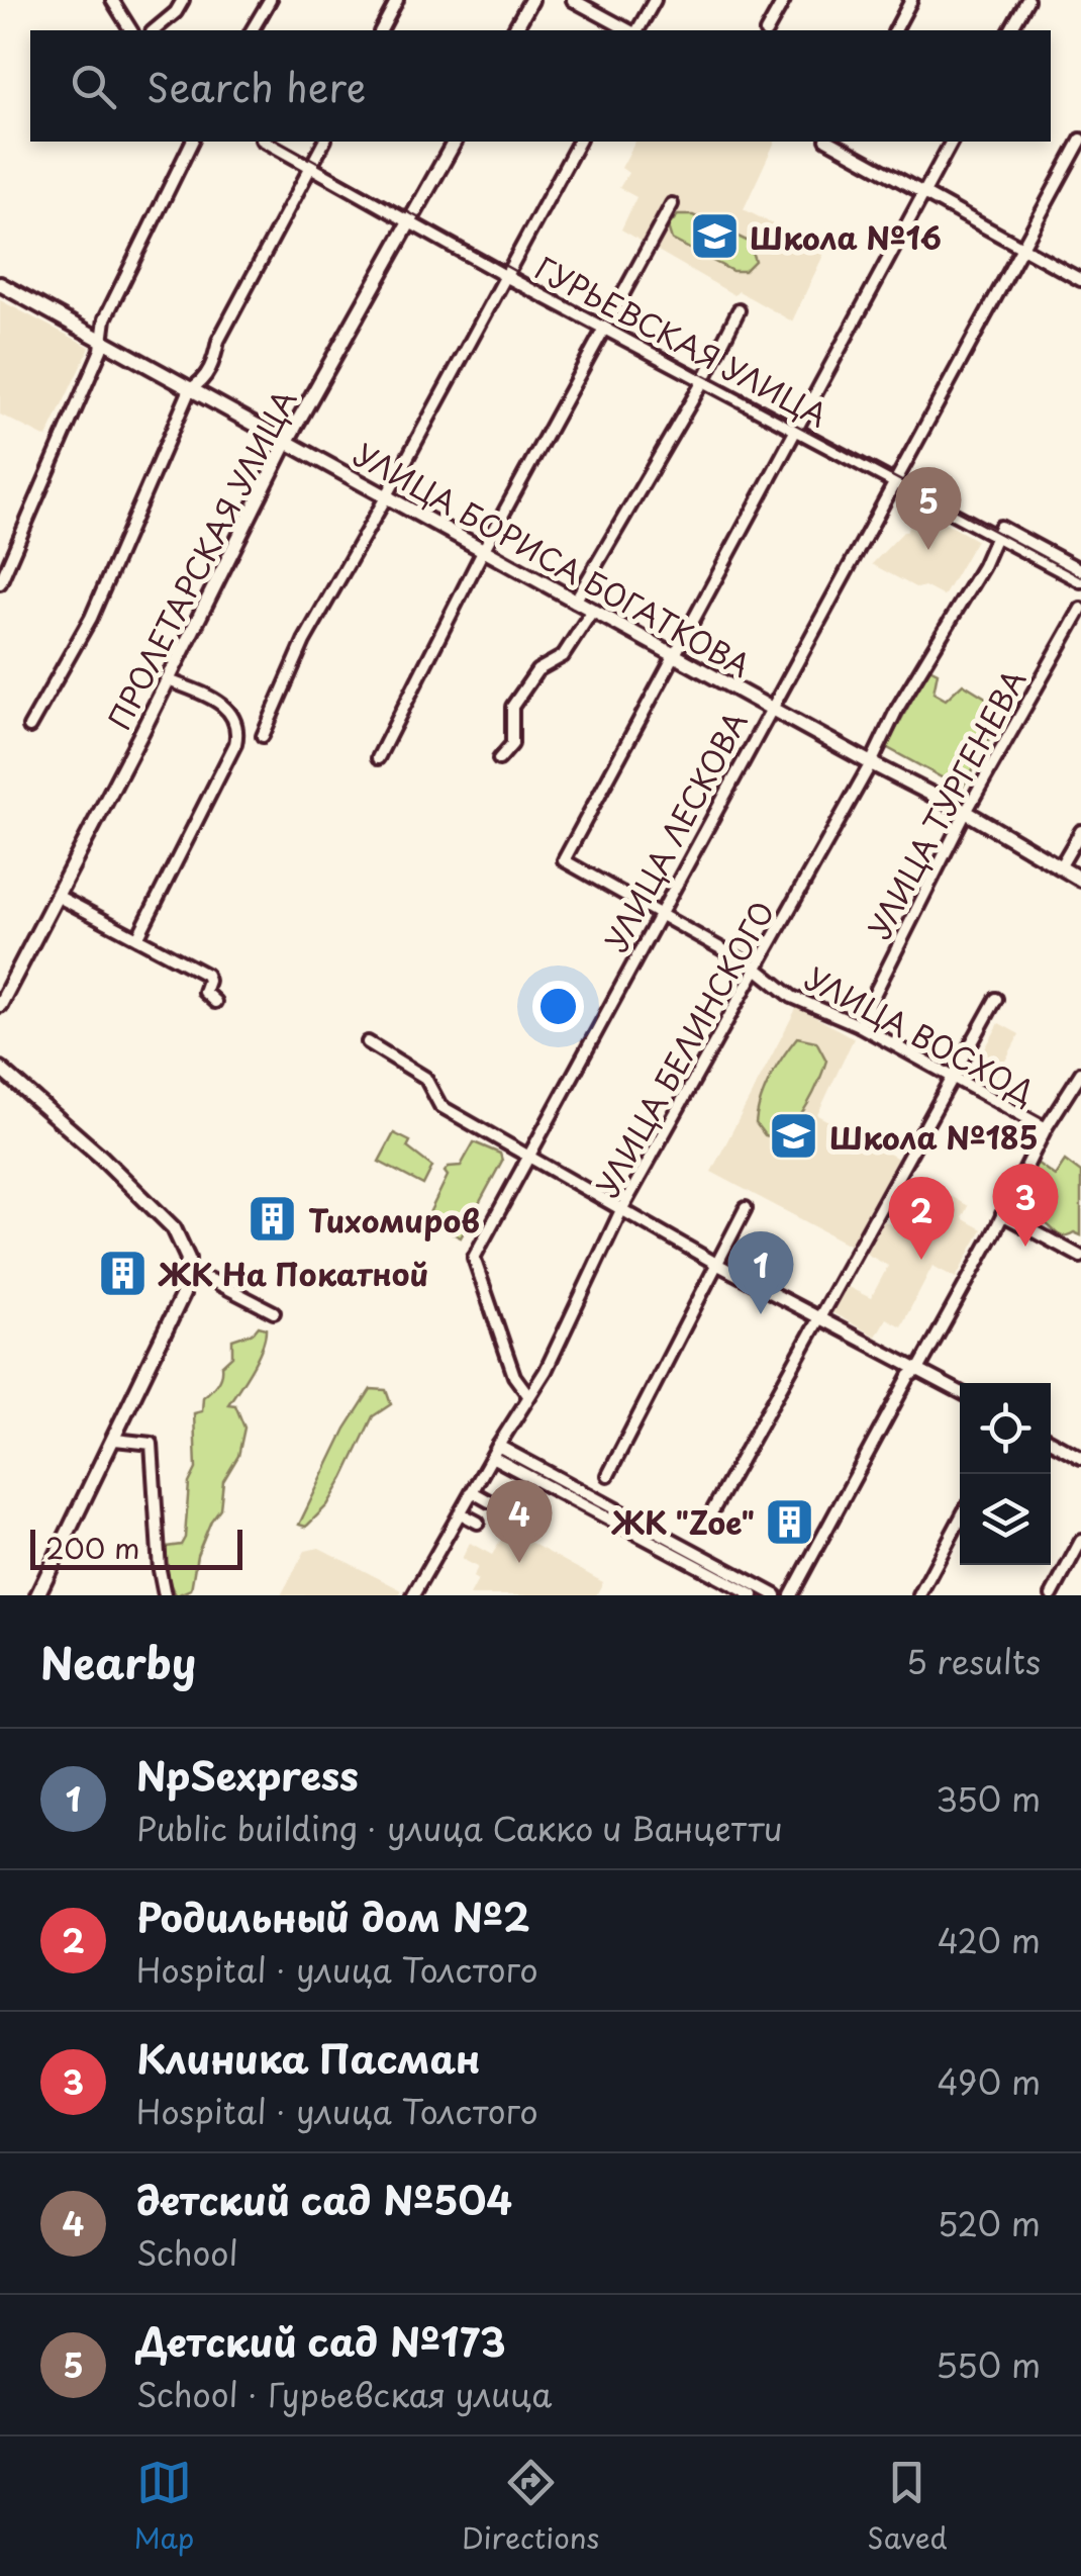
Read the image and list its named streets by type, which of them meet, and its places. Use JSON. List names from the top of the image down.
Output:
{
  "streets": {
    "main road": ["ПРОЛЕТАРСКАЯ УЛИЦА", "УЛИЦА БОРИСА БОГАТКОВА"],
    "street": [
      "ГУРЬЕВСКАЯ УЛИЦА",
      "УЛИЦА ТУРГЕНЕВА",
      "УЛИЦА ЛЕСКОВА",
      "УЛИЦА ВОСХОД",
      "УЛИЦА БЕЛИНСКОГО"
    ]
  },
  "crossings": [
    ["ГУРЬЕВСКАЯ УЛИЦА", "ПРОЛЕТАРСКАЯ УЛИЦА"],
    ["ГУРЬЕВСКАЯ УЛИЦА", "УЛИЦА ЛЕСКОВА"],
    ["ГУРЬЕВСКАЯ УЛИЦА", "УЛИЦА БЕЛИНСКОГО"],
    ["ПРОЛЕТАРСКАЯ УЛИЦА", "УЛИЦА БОРИСА БОГАТКОВА"],
    ["УЛИЦА БОРИСА БОГАТКОВА", "УЛИЦА ТУРГЕНЕВА"],
    ["УЛИЦА БОРИСА БОГАТКОВА", "УЛИЦА ЛЕСКОВА"],
    ["УЛИЦА БОРИСА БОГАТКОВА", "УЛИЦА ВОСХОД"],
    ["УЛИЦА БОРИСА БОГАТКОВА", "УЛИЦА БЕЛИНСКОГО"],
    ["УЛИЦА ТУРГЕНЕВА", "УЛИЦА ВОСХОД"],
    ["УЛИЦА ЛЕСКОВА", "УЛИЦА ВОСХОД"],
    ["УЛИЦА ЛЕСКОВА", "УЛИЦА БЕЛИНСКОГО"],
    ["УЛИЦА ВОСХОД", "УЛИЦА БЕЛИНСКОГО"]
  ],
  "places": {
    "school or university": ["Школа №16", "Школа №185"],
    "building": ["Тихомиров", "ЖК На Покатной", "ЖК \"Zoe\""]
  },
  "scale_bar": "200 m",
  "page": {
    "search": "Search here",
    "pins": [
      "5",
      "3",
      "2",
      "1",
      "4"
    ],
    "scale": "200 m",
    "heading": ["Nearby", "5 results"],
    "list": [
      {
        "mark": "1",
        "name": "NpSexpress",
        "note": "Public building · улица Сакко и Ванцетти",
        "value": "350 m"
      },
      {
        "mark": "2",
        "name": "Родильный дом №2",
        "note": "Hospital · улица Толстого",
        "value": "420 m"
      },
      {
        "mark": "3",
        "name": "Клиника Пасман",
        "note": "Hospital · улица Толстого",
        "value": "490 m"
      },
      {
        "mark": "4",
        "name": "детский сад №504",
        "note": "School",
        "value": "520 m"
      },
      {
        "mark": "5",
        "name": "Детский сад №173",
        "note": "School · Гурьевская улица",
        "value": "550 m"
      }
    ],
    "nav": ["Map", "Directions", "Saved"]
  }
}
